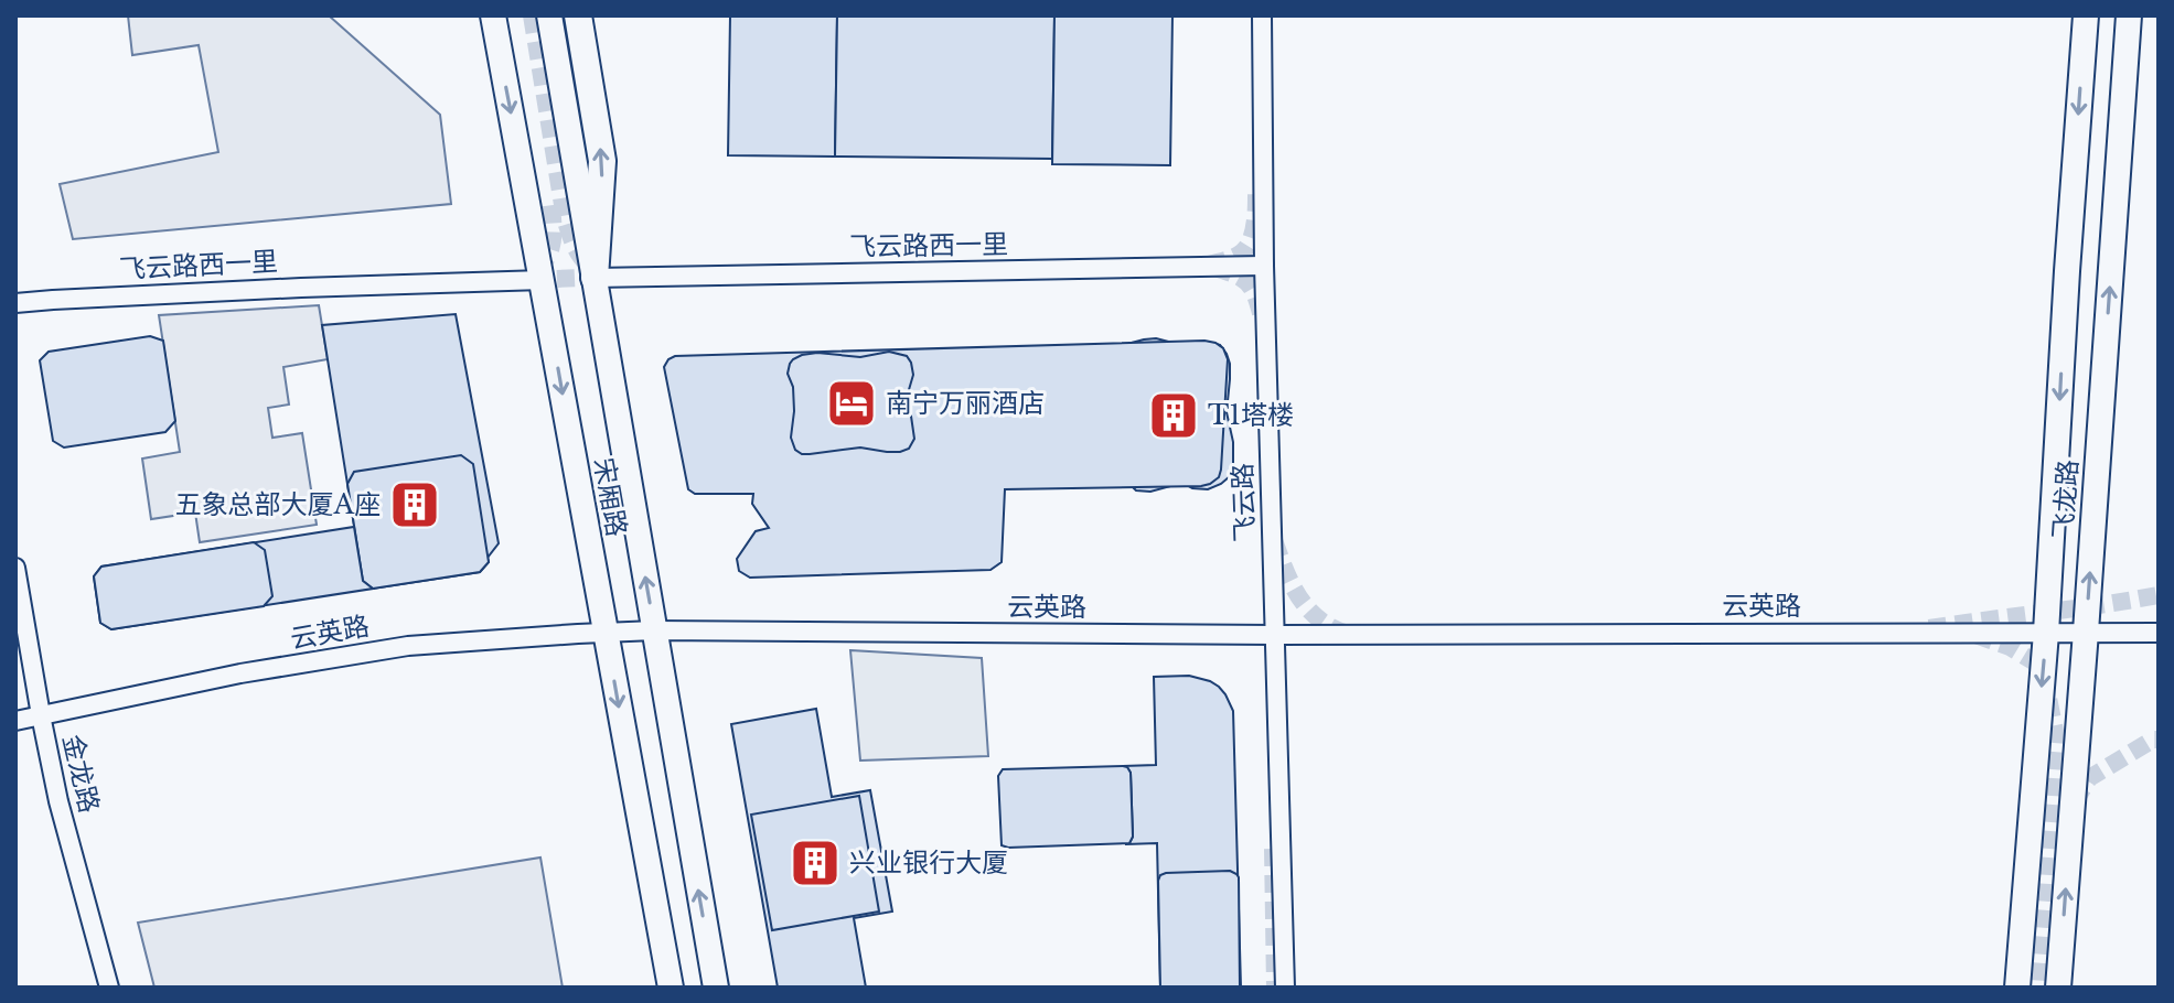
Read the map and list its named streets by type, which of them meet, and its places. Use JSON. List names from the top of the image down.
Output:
{
  "streets": {
    "main road": ["宋厢路", "飞龙路"],
    "street": [
      "飞云路西一里",
      "飞云路",
      "云英路",
      "金龙路"
    ]
  },
  "crossings": [
    ["飞云路西一里", "宋厢路"],
    ["飞云路西一里", "飞云路"],
    ["宋厢路", "云英路"],
    ["飞龙路", "云英路"],
    ["飞云路", "云英路"],
    ["云英路", "金龙路"]
  ],
  "places": {
    "hotel": ["南宁万丽酒店"],
    "building": ["T1塔楼", "五象总部大厦A座", "兴业银行大厦"]
  }
}
